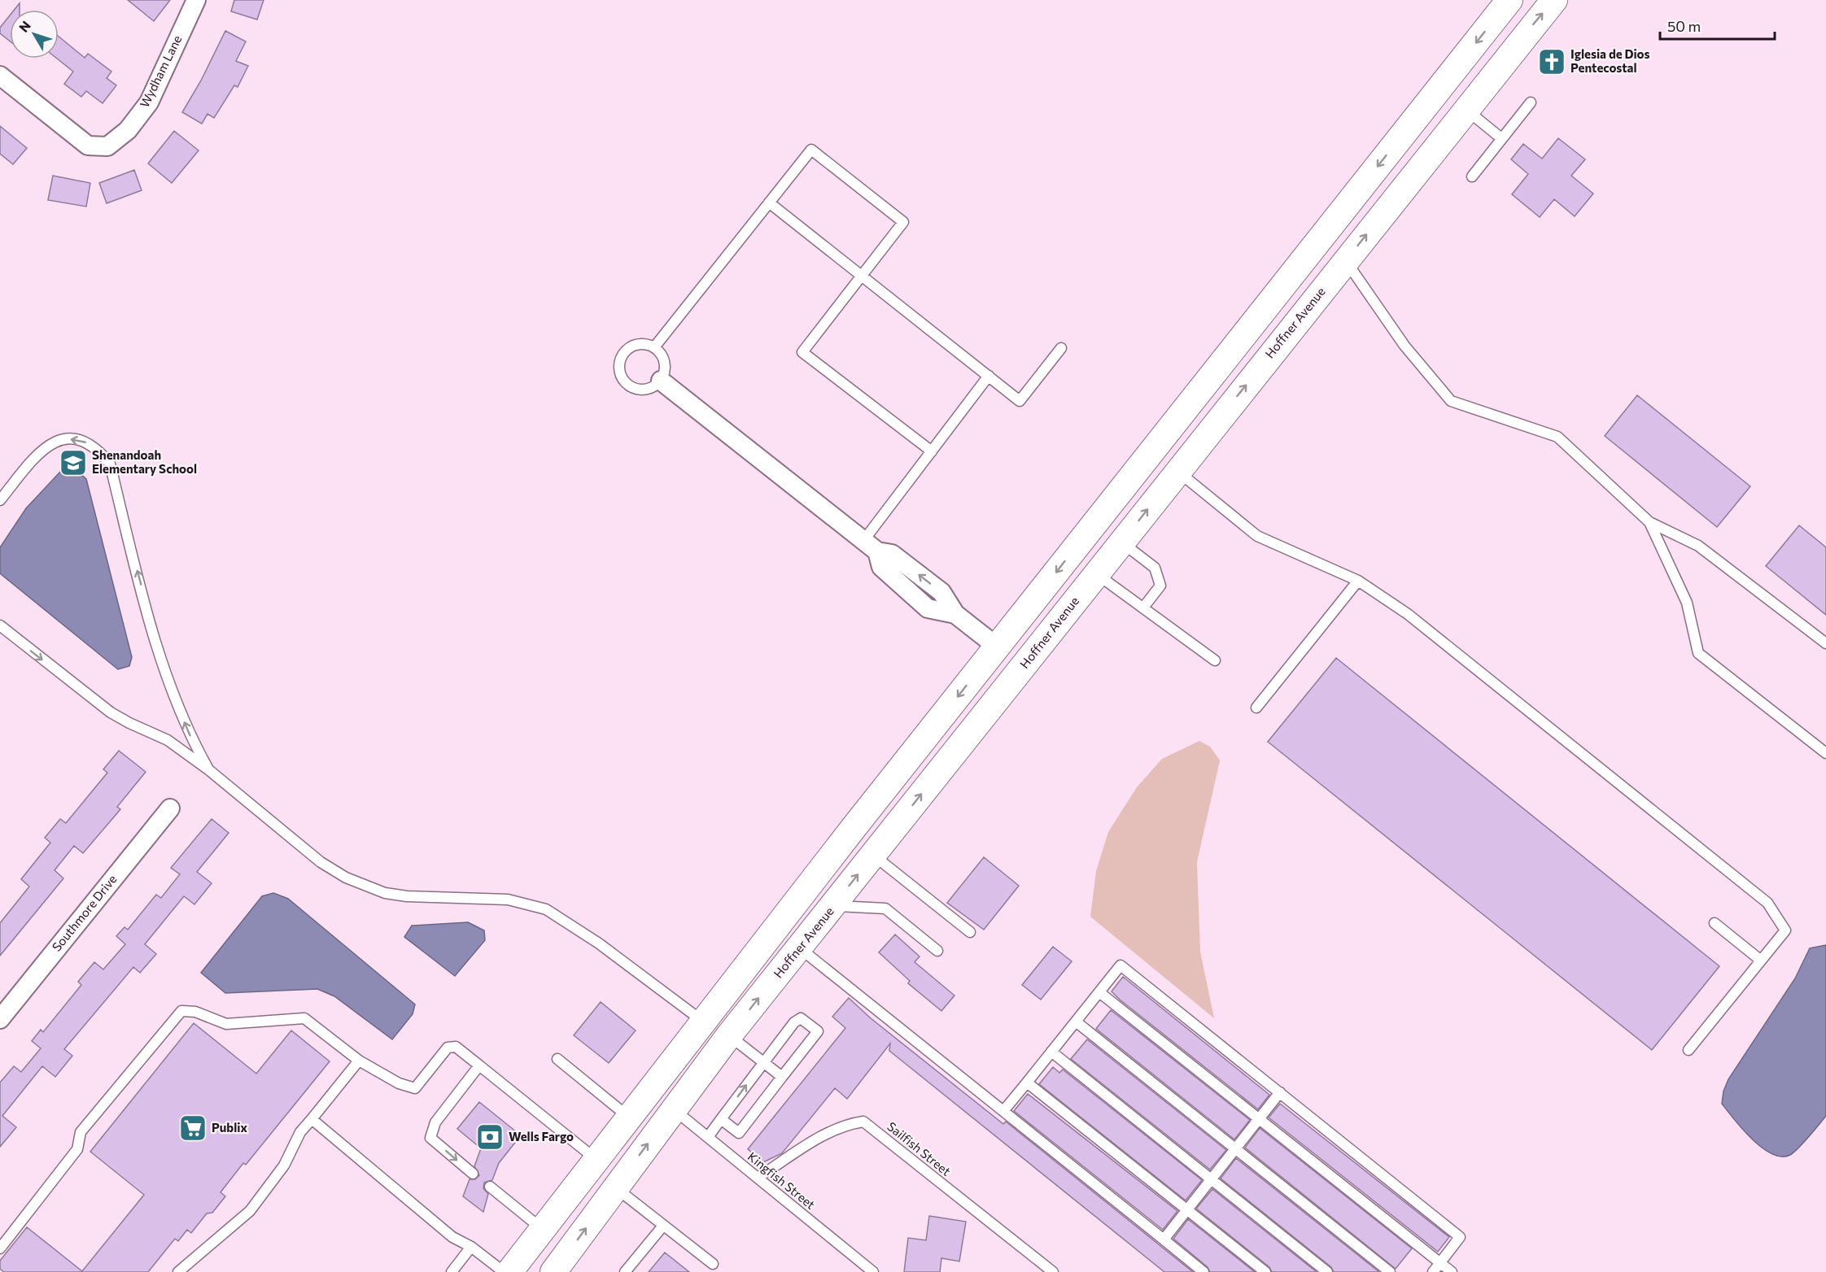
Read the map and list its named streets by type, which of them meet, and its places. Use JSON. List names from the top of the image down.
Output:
{
  "streets": {
    "main road": ["Hoffner Avenue"],
    "street": ["Wydham Lane", "Southmore Drive"],
    "lane": ["Sailfish Street", "Kingfish Street"]
  },
  "crossings": [
    ["Hoffner Avenue", "Kingfish Street"],
    ["Sailfish Street", "Kingfish Street"]
  ],
  "places": {
    "church": ["Iglesia de Dios Pentecostal"],
    "school or university": ["Shenandoah Elementary School"],
    "supermarket": ["Publix"],
    "bank": ["Wells Fargo"]
  },
  "scale_bar": "50 m",
  "north": "top left"
}
